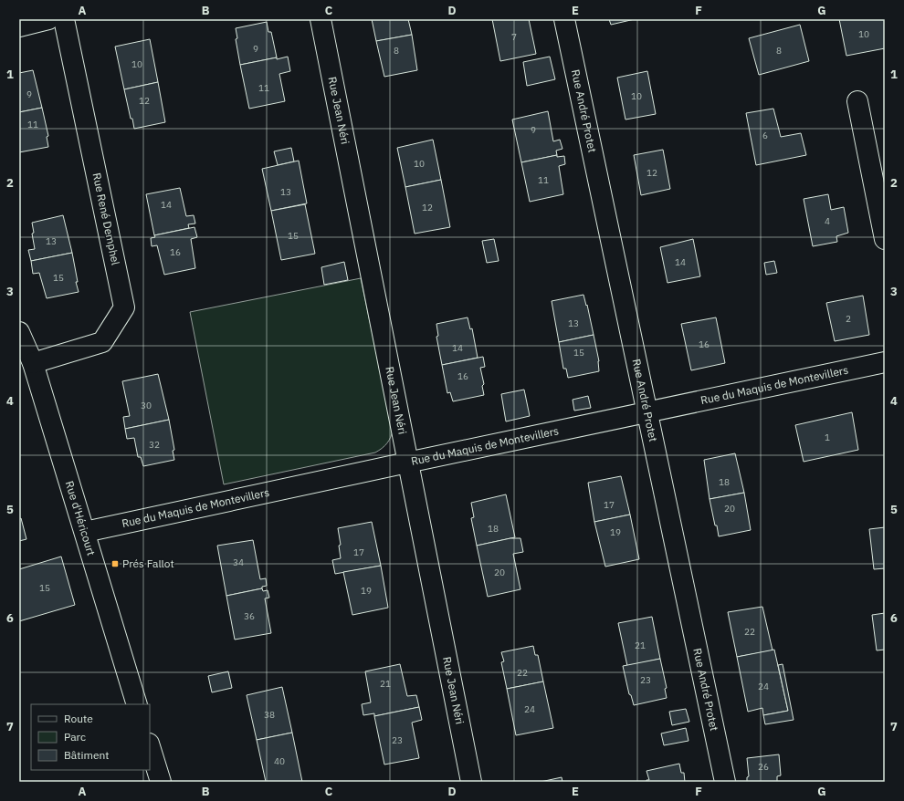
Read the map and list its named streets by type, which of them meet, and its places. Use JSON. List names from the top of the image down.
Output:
{
  "streets": {
    "street": [
      "Rue Jean Néri",
      "Rue André Protet",
      "Rue René Demphel",
      "Rue du Maquis de Montevillers",
      "Rue d'Héricourt"
    ]
  },
  "crossings": [
    ["Rue Jean Néri", "Rue du Maquis de Montevillers"],
    ["Rue André Protet", "Rue du Maquis de Montevillers"],
    ["Rue René Demphel", "Rue d'Héricourt"],
    ["Rue du Maquis de Montevillers", "Rue d'Héricourt"]
  ],
  "places": {
    "transit": ["Prés Fallot"]
  },
  "house_numbers": [
    "10",
    "7",
    "9",
    "8",
    "8",
    "10",
    "11",
    "9",
    "10",
    "12",
    "11",
    "9",
    "6",
    "10",
    "12",
    "11",
    "13",
    "14",
    "12",
    "4",
    "15",
    "13",
    "16",
    "14",
    "15",
    "2",
    "13",
    "16",
    "14",
    "15",
    "16",
    "30",
    "1",
    "32",
    "18",
    "17",
    "20",
    "18",
    "19",
    "17",
    "34",
    "20",
    "15",
    "19",
    "36",
    "22",
    "21",
    "22",
    "23",
    "21",
    "24",
    "24",
    "38",
    "23",
    "40",
    "26"
  ],
  "legend": ["Route", "Parc", "Bâtiment"],
  "grid": {
    "columns": [
      "A",
      "B",
      "C",
      "D",
      "E",
      "F",
      "G"
    ],
    "rows": [
      "1",
      "2",
      "3",
      "4",
      "5",
      "6",
      "7"
    ]
  }
}
